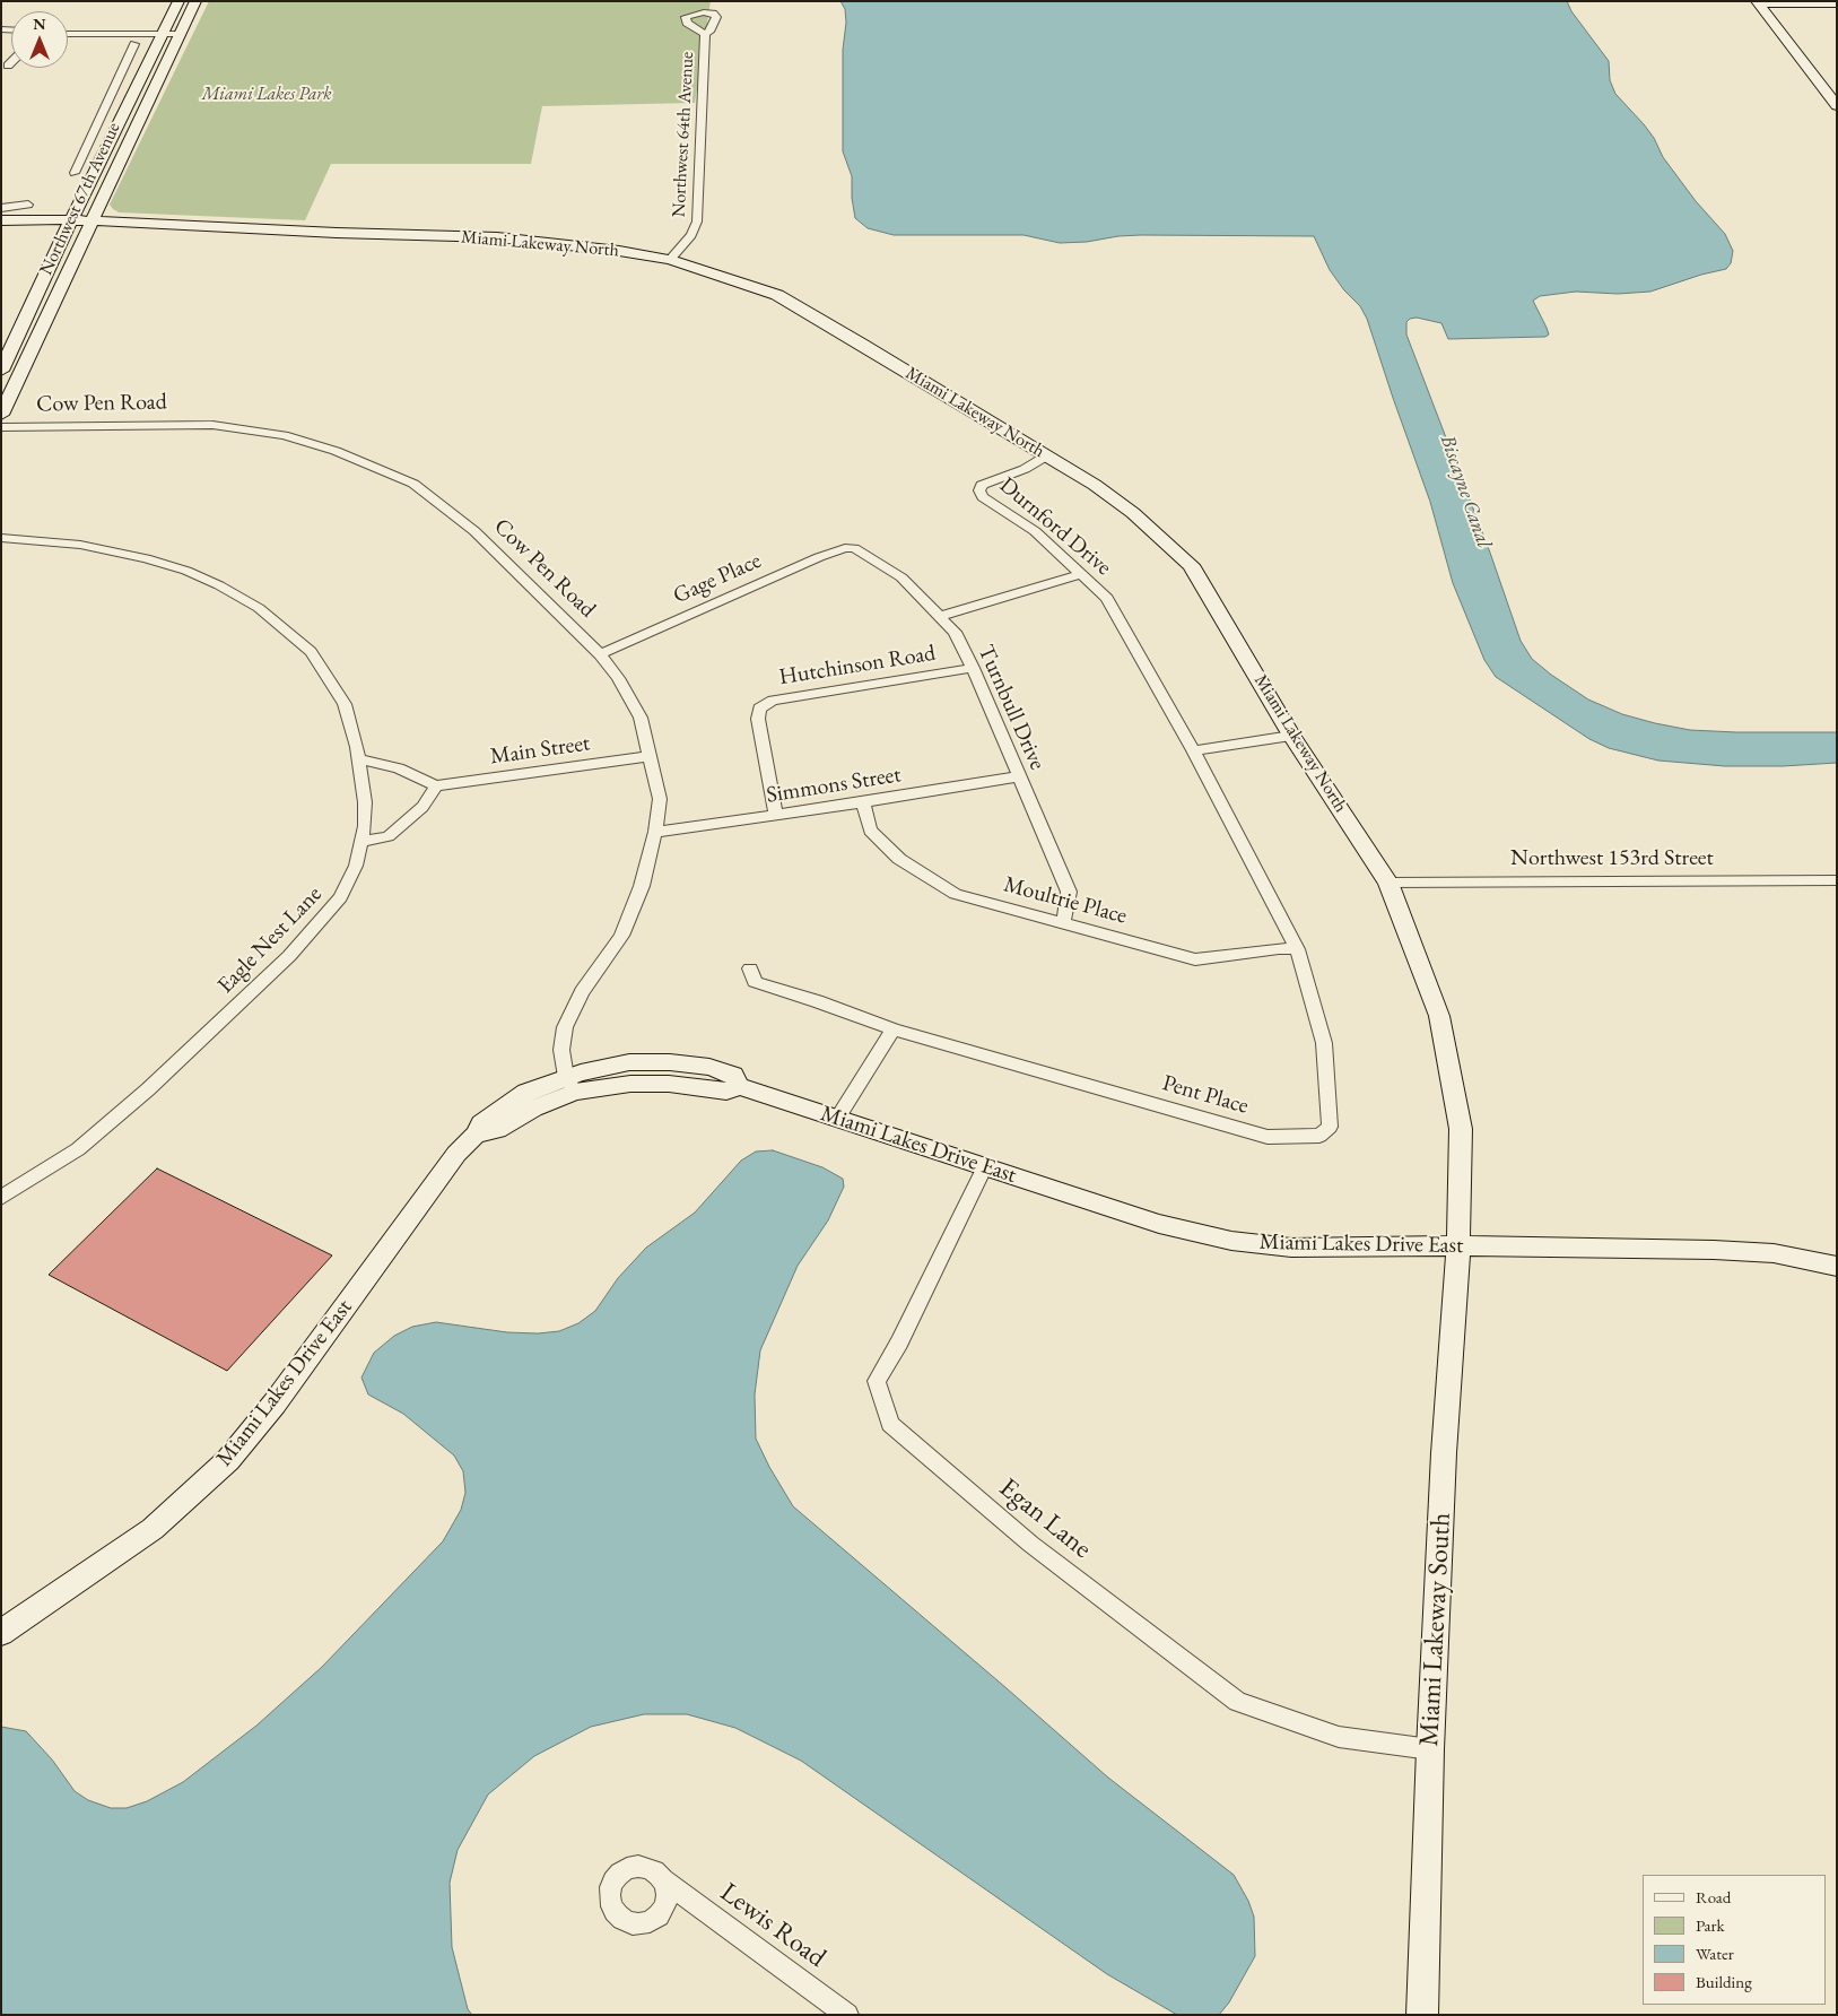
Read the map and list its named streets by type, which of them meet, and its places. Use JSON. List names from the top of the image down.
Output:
{
  "streets": {
    "main road": ["Northwest 67th Avenue"],
    "street": [
      "Northwest 64th Avenue",
      "Miami Lakeway North",
      "Cow Pen Road",
      "Durnford Drive",
      "Gage Place",
      "Hutchinson Road",
      "Turnbull Drive",
      "Main Street",
      "Simmons Street",
      "Northwest 153rd Street",
      "Moultrie Place",
      "Eagle Nest Lane",
      "Pent Place",
      "Miami Lakes Drive East",
      "Egan Lane",
      "Miami Lakeway South",
      "Lewis Road"
    ]
  },
  "crossings": [
    ["Northwest 64th Avenue", "Miami Lakeway North"],
    ["Northwest 67th Avenue", "Miami Lakeway North"],
    ["Miami Lakeway North", "Durnford Drive"],
    ["Miami Lakeway North", "Northwest 153rd Street"],
    ["Miami Lakeway North", "Miami Lakes Drive East"],
    ["Miami Lakeway North", "Miami Lakeway South"],
    ["Cow Pen Road", "Gage Place"],
    ["Cow Pen Road", "Main Street"],
    ["Cow Pen Road", "Simmons Street"],
    ["Cow Pen Road", "Miami Lakes Drive East"],
    ["Durnford Drive", "Moultrie Place"],
    ["Durnford Drive", "Pent Place"],
    ["Gage Place", "Turnbull Drive"],
    ["Hutchinson Road", "Turnbull Drive"],
    ["Hutchinson Road", "Simmons Street"],
    ["Turnbull Drive", "Simmons Street"],
    ["Turnbull Drive", "Moultrie Place"],
    ["Simmons Street", "Moultrie Place"],
    ["Moultrie Place", "Pent Place"],
    ["Miami Lakes Drive East", "Egan Lane"],
    ["Miami Lakes Drive East", "Miami Lakeway South"],
    ["Egan Lane", "Miami Lakeway South"]
  ],
  "water": ["Biscayne Canal"],
  "parks": ["Miami Lakes Park"],
  "legend": [
    "Road",
    "Park",
    "Water",
    "Building"
  ],
  "north": "top"
}
